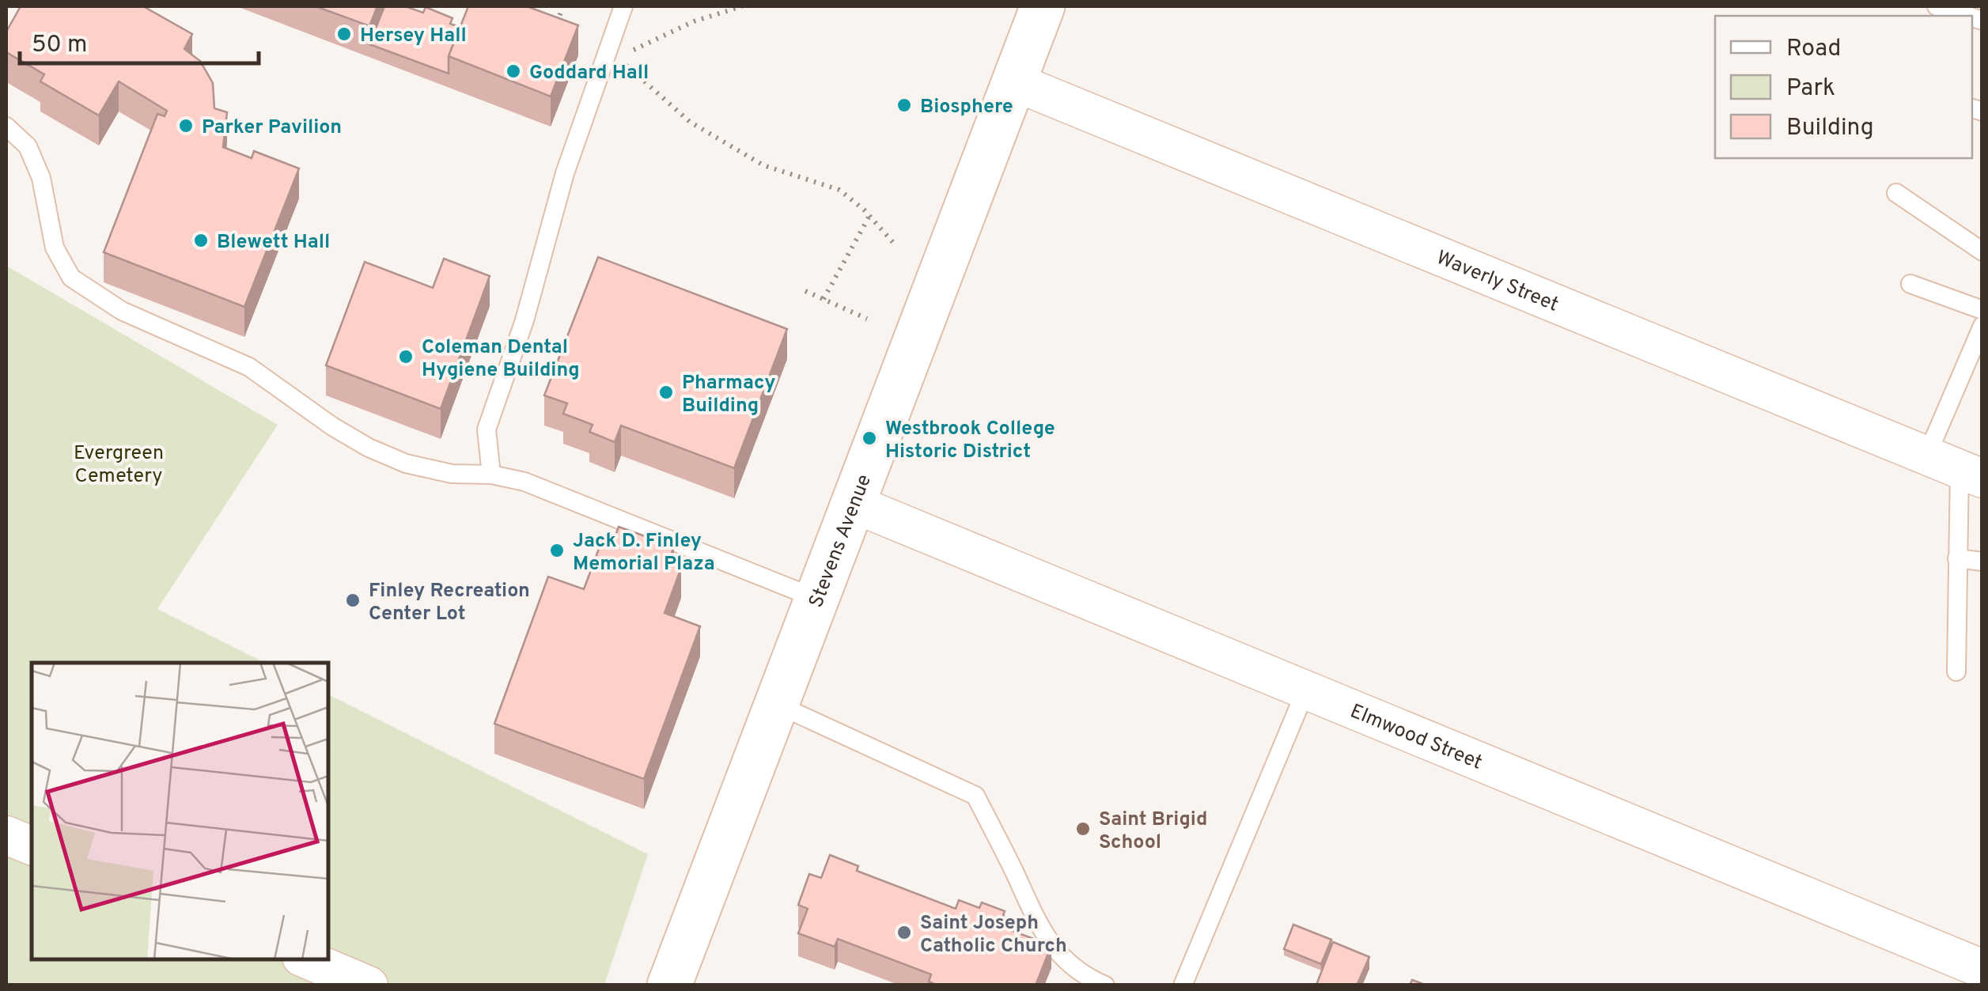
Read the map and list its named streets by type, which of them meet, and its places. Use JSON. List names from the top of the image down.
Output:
{
  "streets": {
    "main road": ["Stevens Avenue"],
    "street": ["Waverly Street", "Elmwood Street"]
  },
  "crossings": [
    ["Waverly Street", "Stevens Avenue"],
    ["Stevens Avenue", "Elmwood Street"]
  ],
  "parks": ["Evergreen Cemetery"],
  "places": [
    "Hersey Hall",
    "Goddard Hall",
    "Biosphere",
    "Parker Pavilion",
    "Blewett Hall",
    "Coleman Dental Hygiene Building",
    "Pharmacy Building",
    "Westbrook College Historic District",
    "Jack D. Finley Memorial Plaza",
    "Finley Recreation Center Lot",
    "Saint Brigid School",
    "Saint Joseph Catholic Church"
  ],
  "legend": ["Road", "Park", "Building"],
  "scale_bar": "50 m"
}
